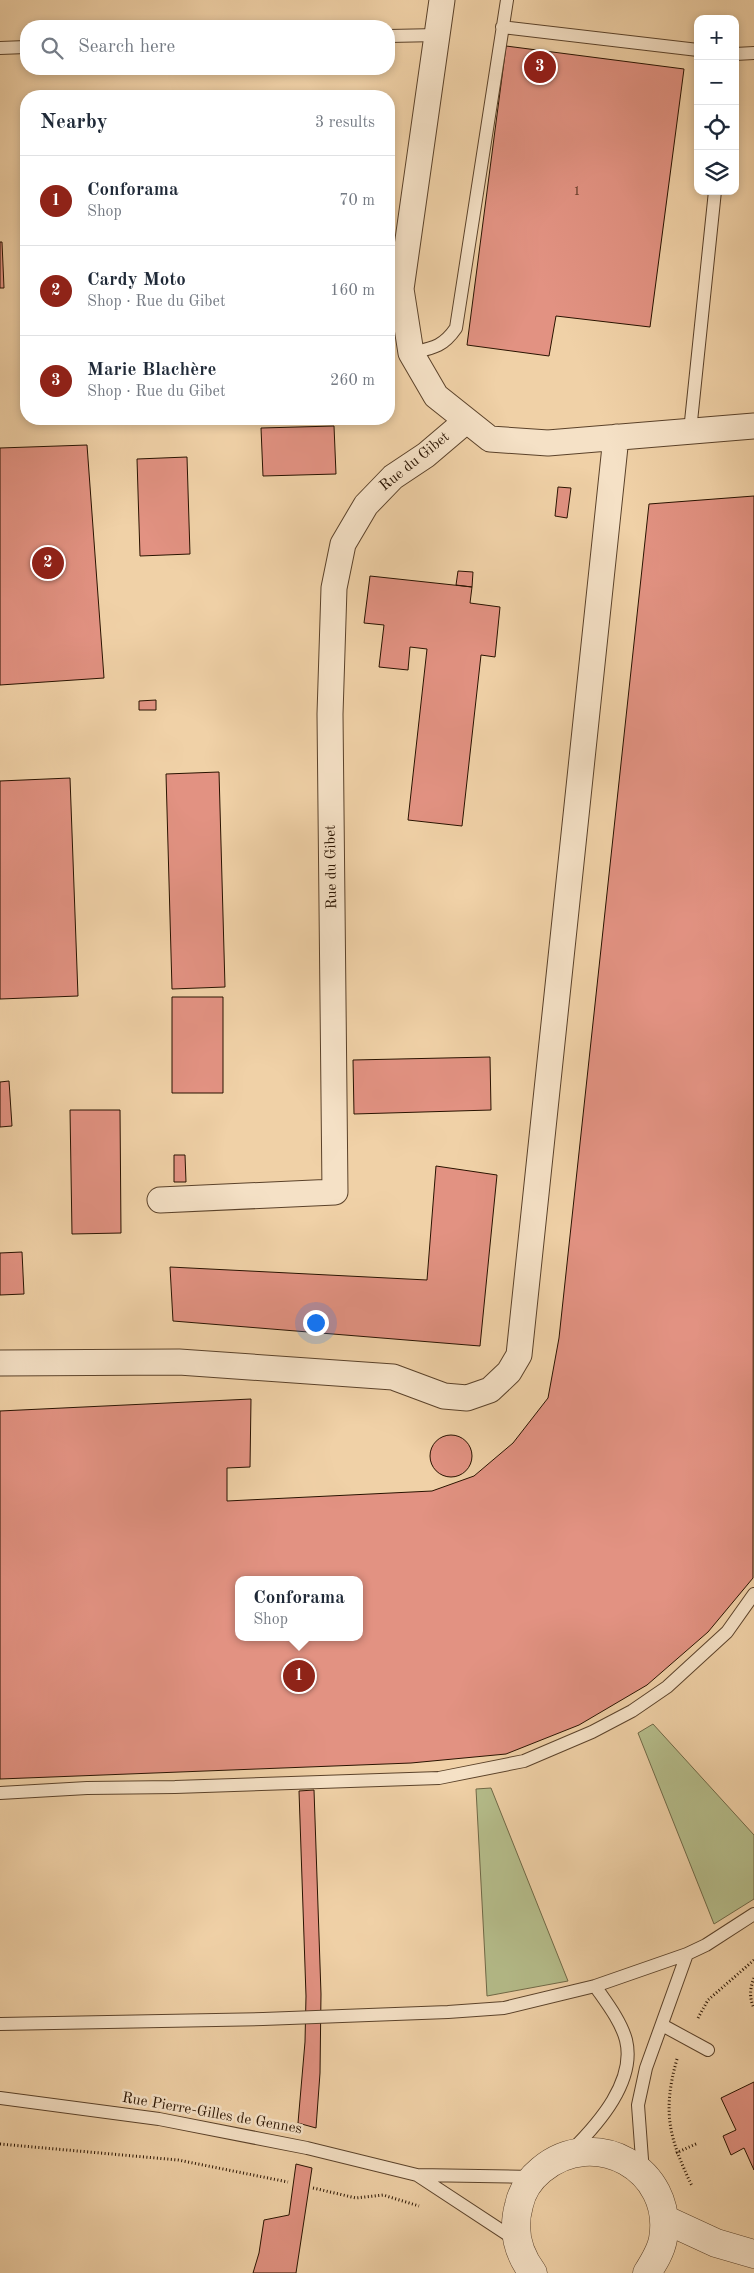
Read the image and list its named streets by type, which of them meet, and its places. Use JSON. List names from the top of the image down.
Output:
{
  "streets": {
    "street": ["Rue du Gibet"],
    "lane": ["Rue Pierre-Gilles de Gennes"]
  },
  "house_numbers": ["1"],
  "page": {
    "map_buttons": ["+", "−"],
    "search": "Search here",
    "pins": ["3", "2", "1"],
    "heading": ["Nearby", "3 results"],
    "list": [
      {
        "mark": "1",
        "name": "Conforama",
        "note": "Shop",
        "value": "70 m"
      },
      {
        "mark": "2",
        "name": "Cardy Moto",
        "note": "Shop · Rue du Gibet",
        "value": "160 m"
      },
      {
        "mark": "3",
        "name": "Marie Blachère",
        "note": "Shop · Rue du Gibet",
        "value": "260 m"
      }
    ],
    "popup": ["Conforama", "Shop"]
  }
}
